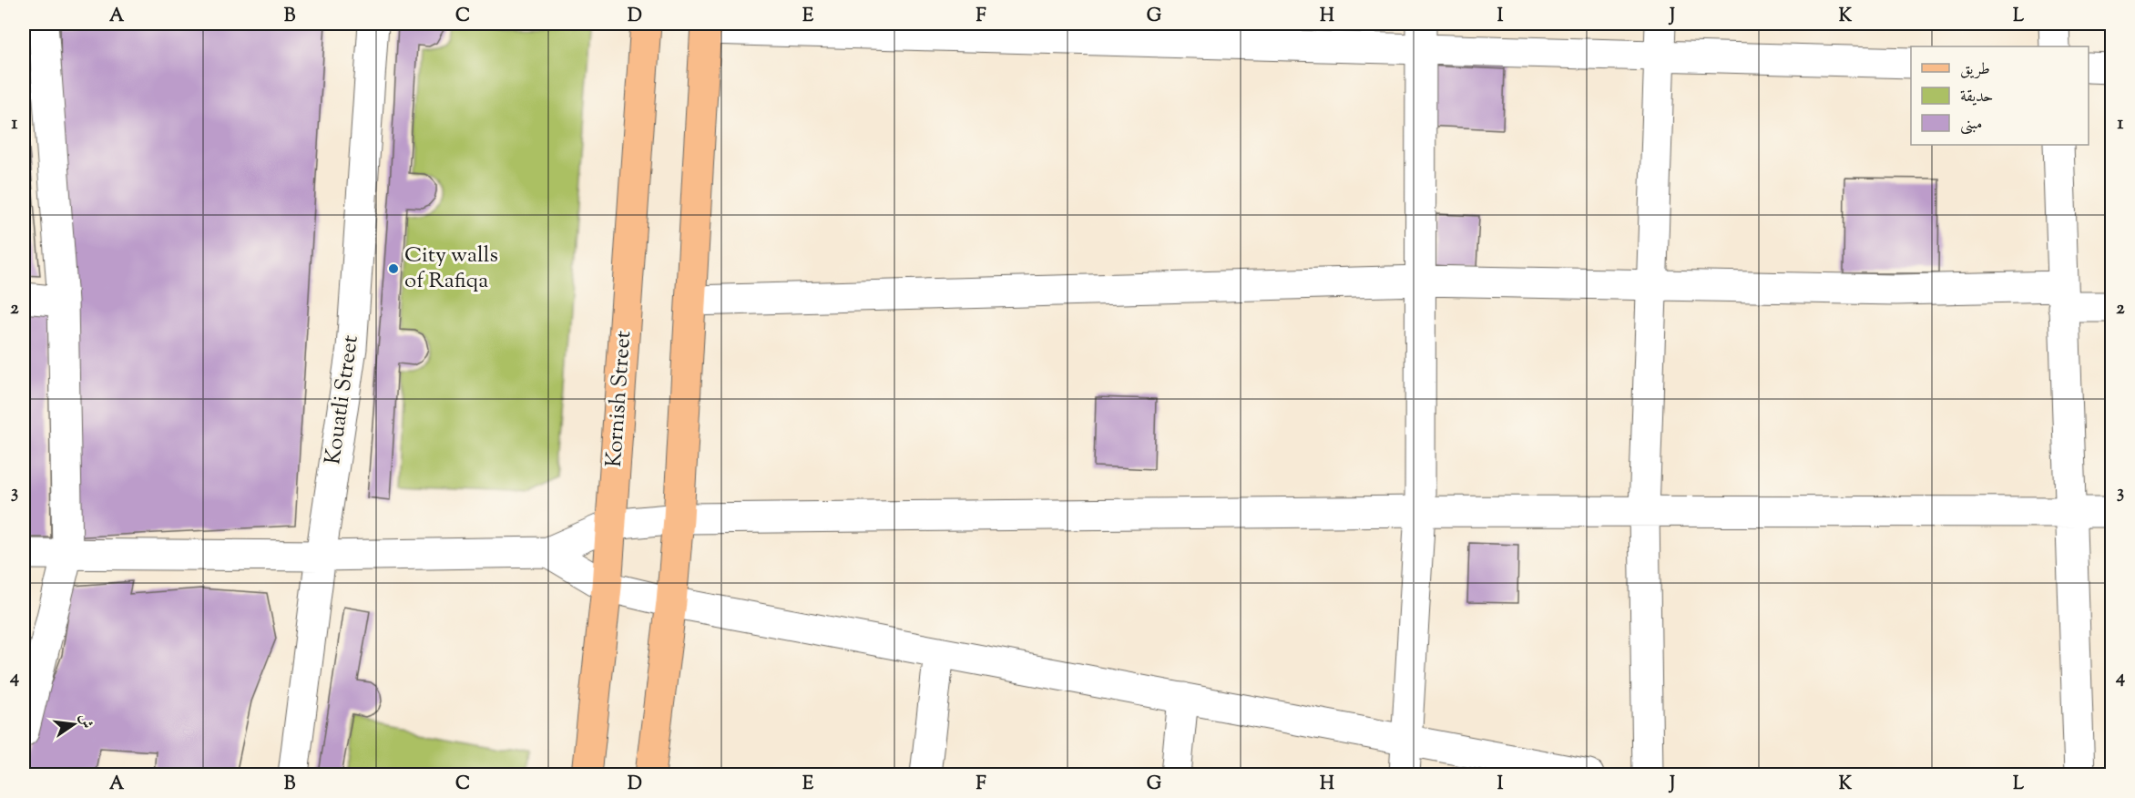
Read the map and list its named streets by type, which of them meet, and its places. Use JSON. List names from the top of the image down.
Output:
{
  "streets": {
    "main road": ["Kornish Street"],
    "street": ["Kouatli Street"]
  },
  "places": ["City walls of Rafiqa"],
  "legend": ["طريق", "حديقة", "مبنى"],
  "north": "right",
  "grid": {
    "columns": [
      "A",
      "B",
      "C",
      "D",
      "E",
      "F",
      "G",
      "H",
      "I",
      "J",
      "K",
      "L"
    ],
    "rows": [
      "1",
      "2",
      "3",
      "4"
    ]
  }
}
